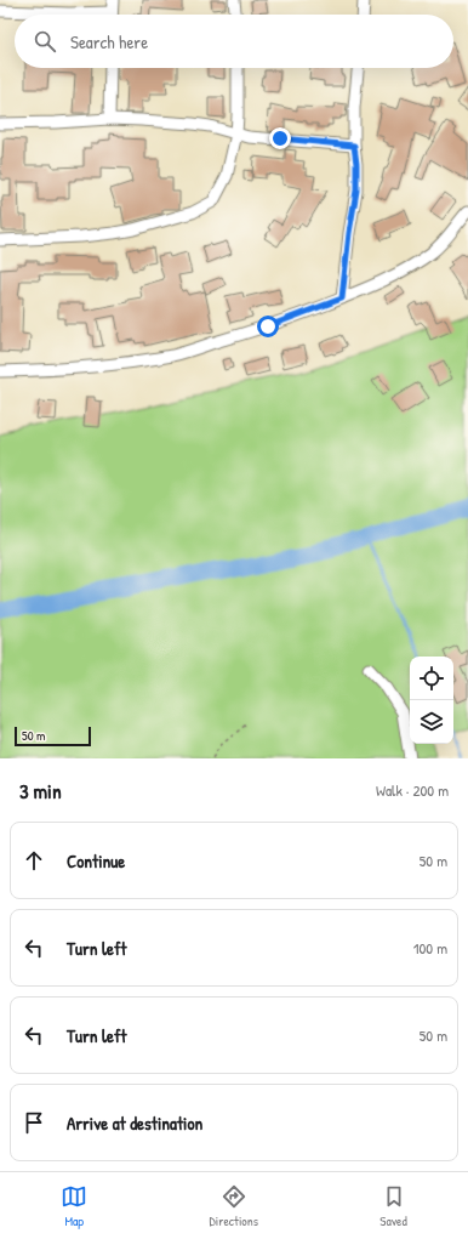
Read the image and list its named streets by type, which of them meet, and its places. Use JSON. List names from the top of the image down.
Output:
{
  "scale_bar": "50 m",
  "page": {
    "search": "Search here",
    "scale": "50 m",
    "heading": ["3 min", "Walk · 200 m"],
    "list": [
      ["Continue", "50 m"],
      ["Turn left", "100 m"],
      ["Turn left", "50 m"],
      "Arrive at destination"
    ],
    "nav": ["Map", "Directions", "Saved"]
  }
}
